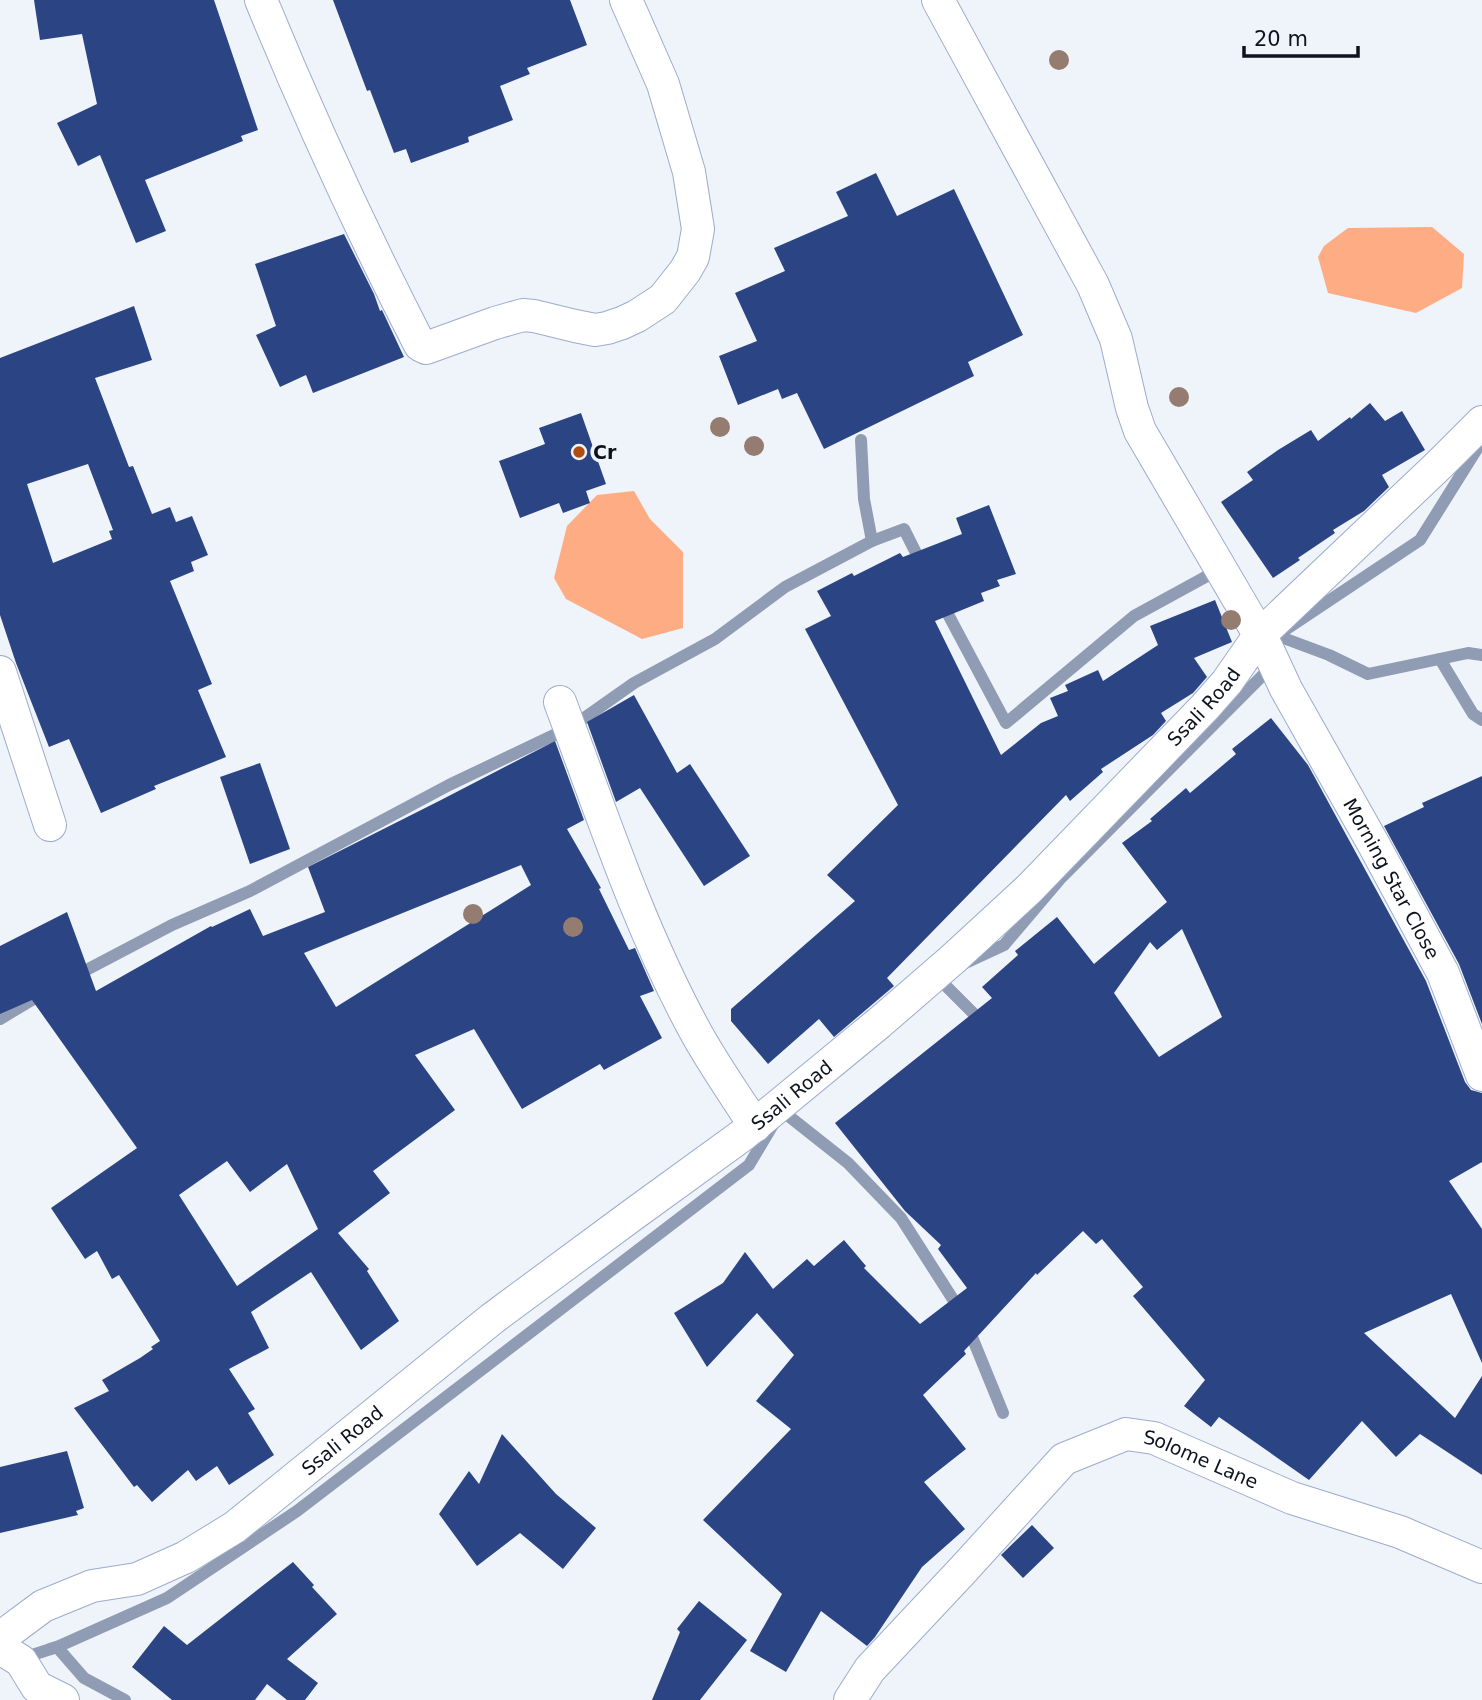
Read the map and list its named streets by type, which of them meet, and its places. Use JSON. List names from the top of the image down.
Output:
{
  "streets": {
    "street": ["Ssali Road", "Morning Star Close", "Solome Lane"]
  },
  "crossings": [
    ["Ssali Road", "Morning Star Close"]
  ],
  "places": ["Cr"],
  "scale_bar": "20 m"
}
